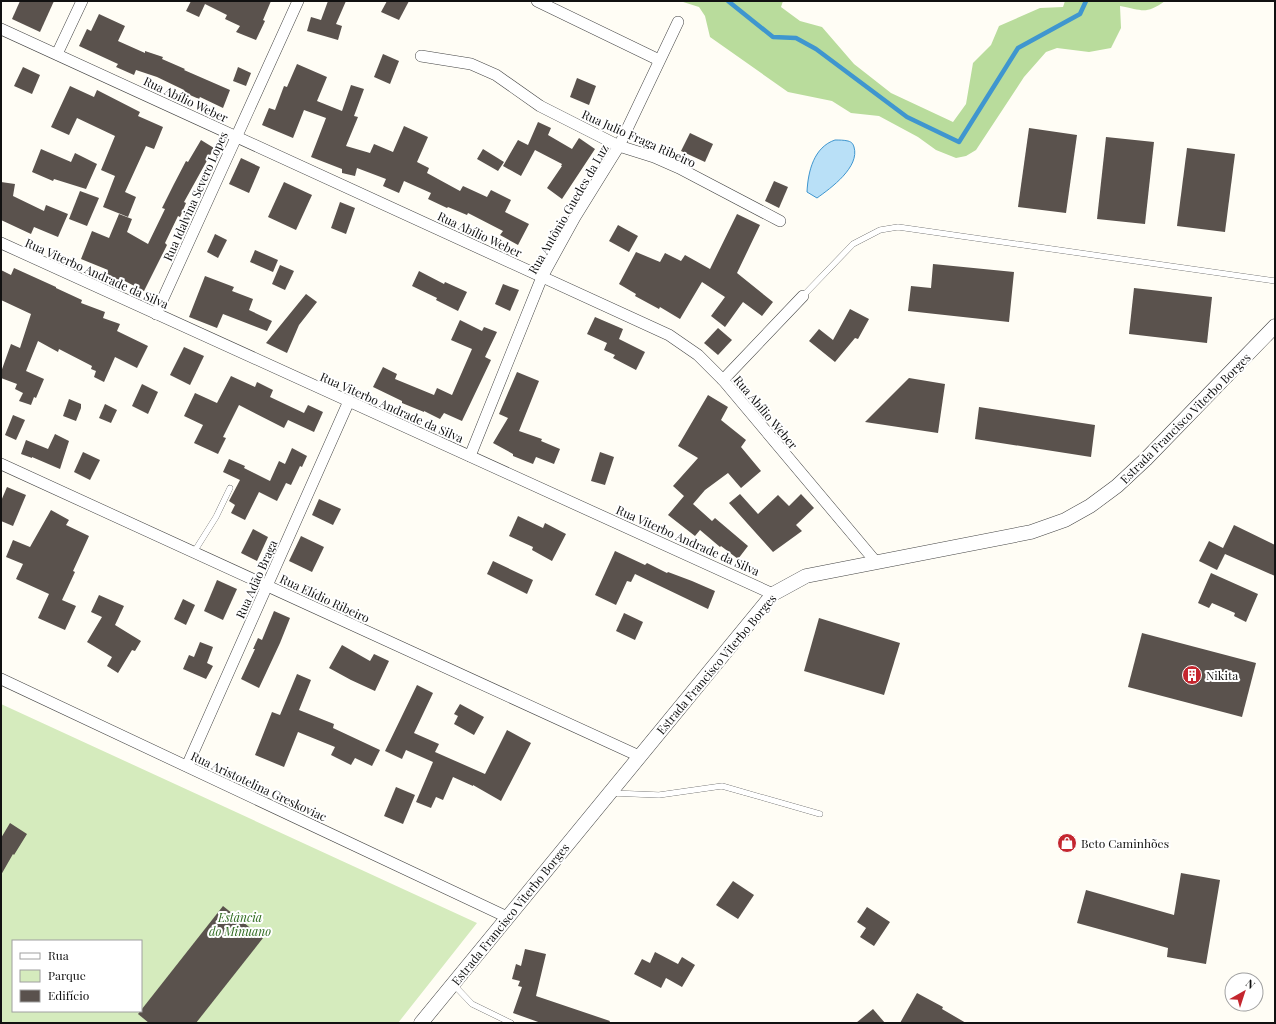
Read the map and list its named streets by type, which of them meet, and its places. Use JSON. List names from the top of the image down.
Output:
{
  "streets": {
    "street": [
      "Rua Abílio Weber",
      "Rua Julio Fraga Ribeiro",
      "Rua Idalvina Severo Lopes",
      "Rua Antônio Guedes da Luz",
      "Rua Viterbo Andrade da Silva",
      "Estrada Francisco Viterbo Borges",
      "Rua Adão Braga",
      "Rua Elídio Ribeiro",
      "Rua Aristotelina Greskoviac"
    ]
  },
  "crossings": [
    ["Rua Abílio Weber", "Rua Idalvina Severo Lopes"],
    ["Rua Abílio Weber", "Rua Antônio Guedes da Luz"],
    ["Rua Abílio Weber", "Estrada Francisco Viterbo Borges"],
    ["Rua Julio Fraga Ribeiro", "Rua Antônio Guedes da Luz"],
    ["Rua Idalvina Severo Lopes", "Rua Viterbo Andrade da Silva"],
    ["Rua Antônio Guedes da Luz", "Rua Viterbo Andrade da Silva"],
    ["Rua Viterbo Andrade da Silva", "Estrada Francisco Viterbo Borges"],
    ["Rua Viterbo Andrade da Silva", "Rua Adão Braga"],
    ["Estrada Francisco Viterbo Borges", "Rua Elídio Ribeiro"],
    ["Estrada Francisco Viterbo Borges", "Rua Aristotelina Greskoviac"],
    ["Rua Adão Braga", "Rua Elídio Ribeiro"],
    ["Rua Adão Braga", "Rua Aristotelina Greskoviac"]
  ],
  "parks": ["Estância do Minuano"],
  "places": {
    "building": ["Nikita"],
    "shop": ["Beto Caminhões"]
  },
  "legend": ["Rua", "Parque", "Edifício"],
  "north": "top right"
}
